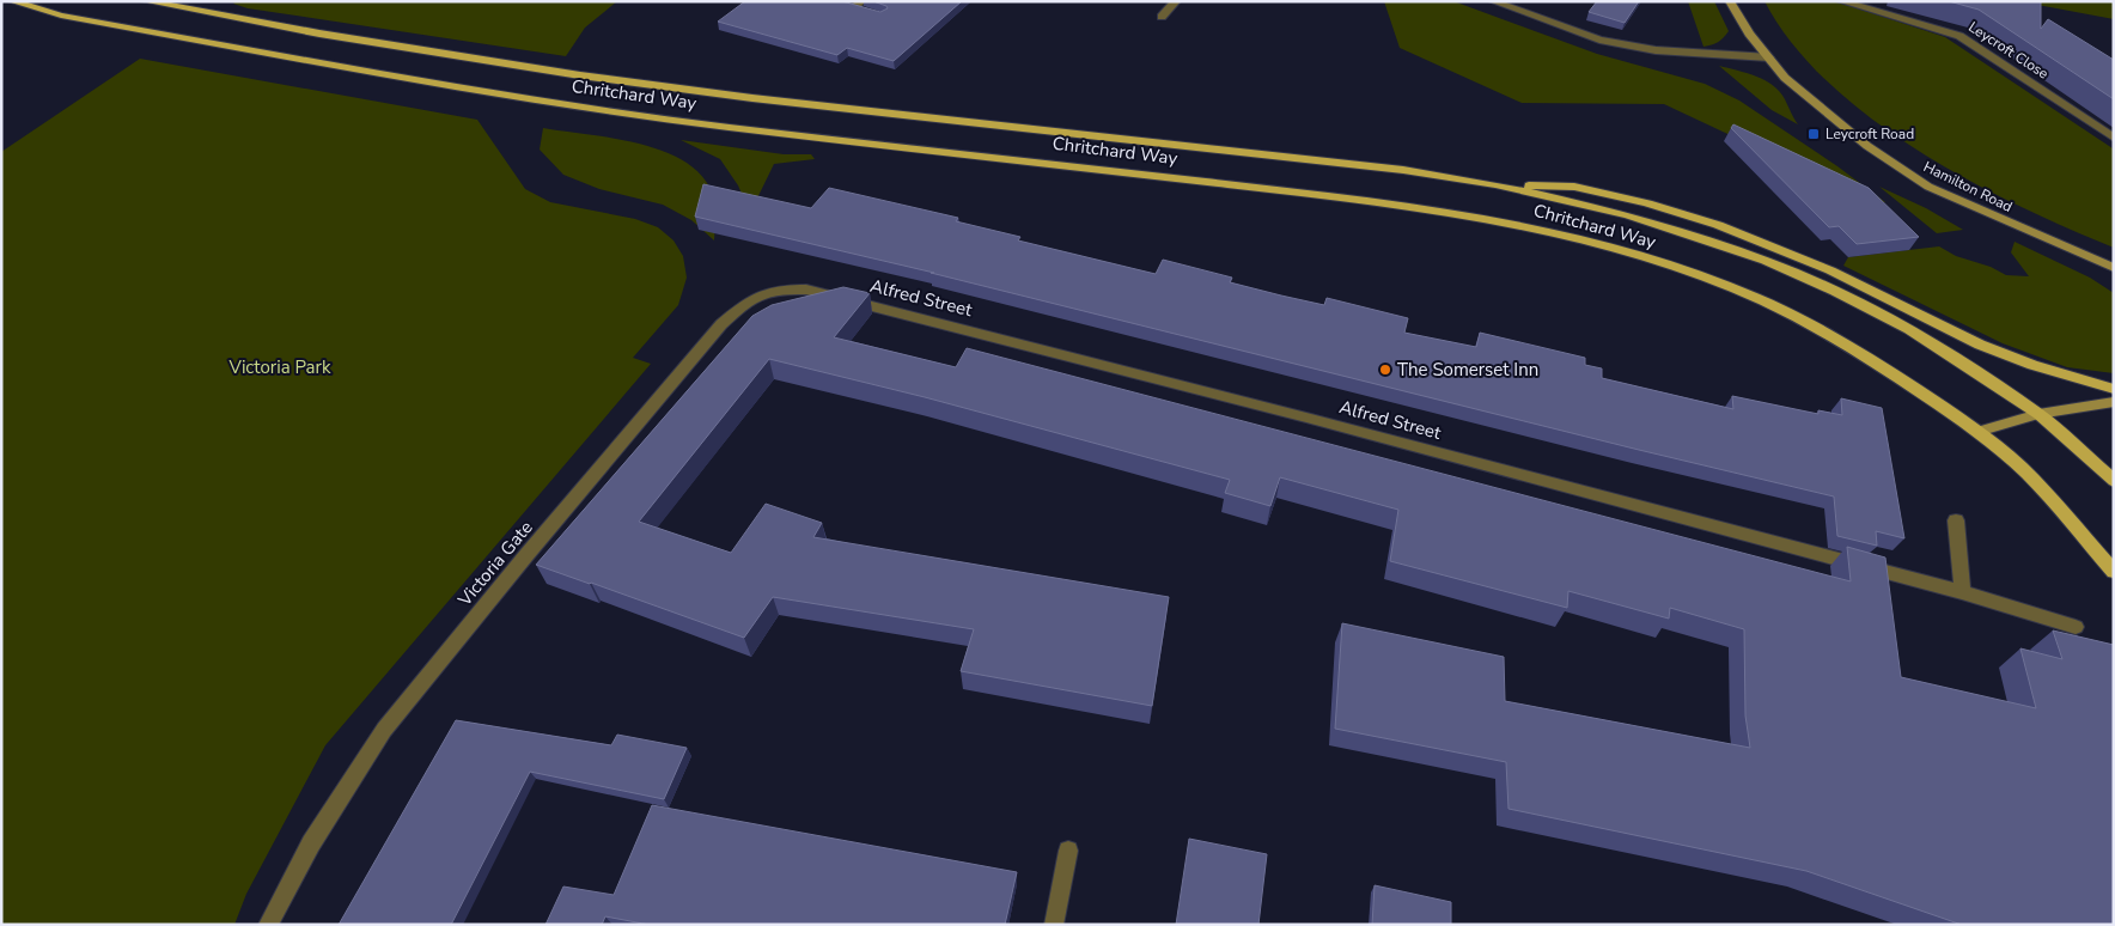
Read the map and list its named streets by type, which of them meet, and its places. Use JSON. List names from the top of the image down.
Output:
{
  "streets": {
    "main road": ["Chritchard Way"],
    "street": [
      "Leycroft Close",
      "Hamilton Road",
      "Alfred Street",
      "Victoria Gate"
    ]
  },
  "crossings": [
    ["Alfred Street", "Victoria Gate"]
  ],
  "parks": ["Victoria Park"],
  "places": {
    "transit": ["Leycroft Road"],
    "other": ["The Somerset Inn"]
  }
}
